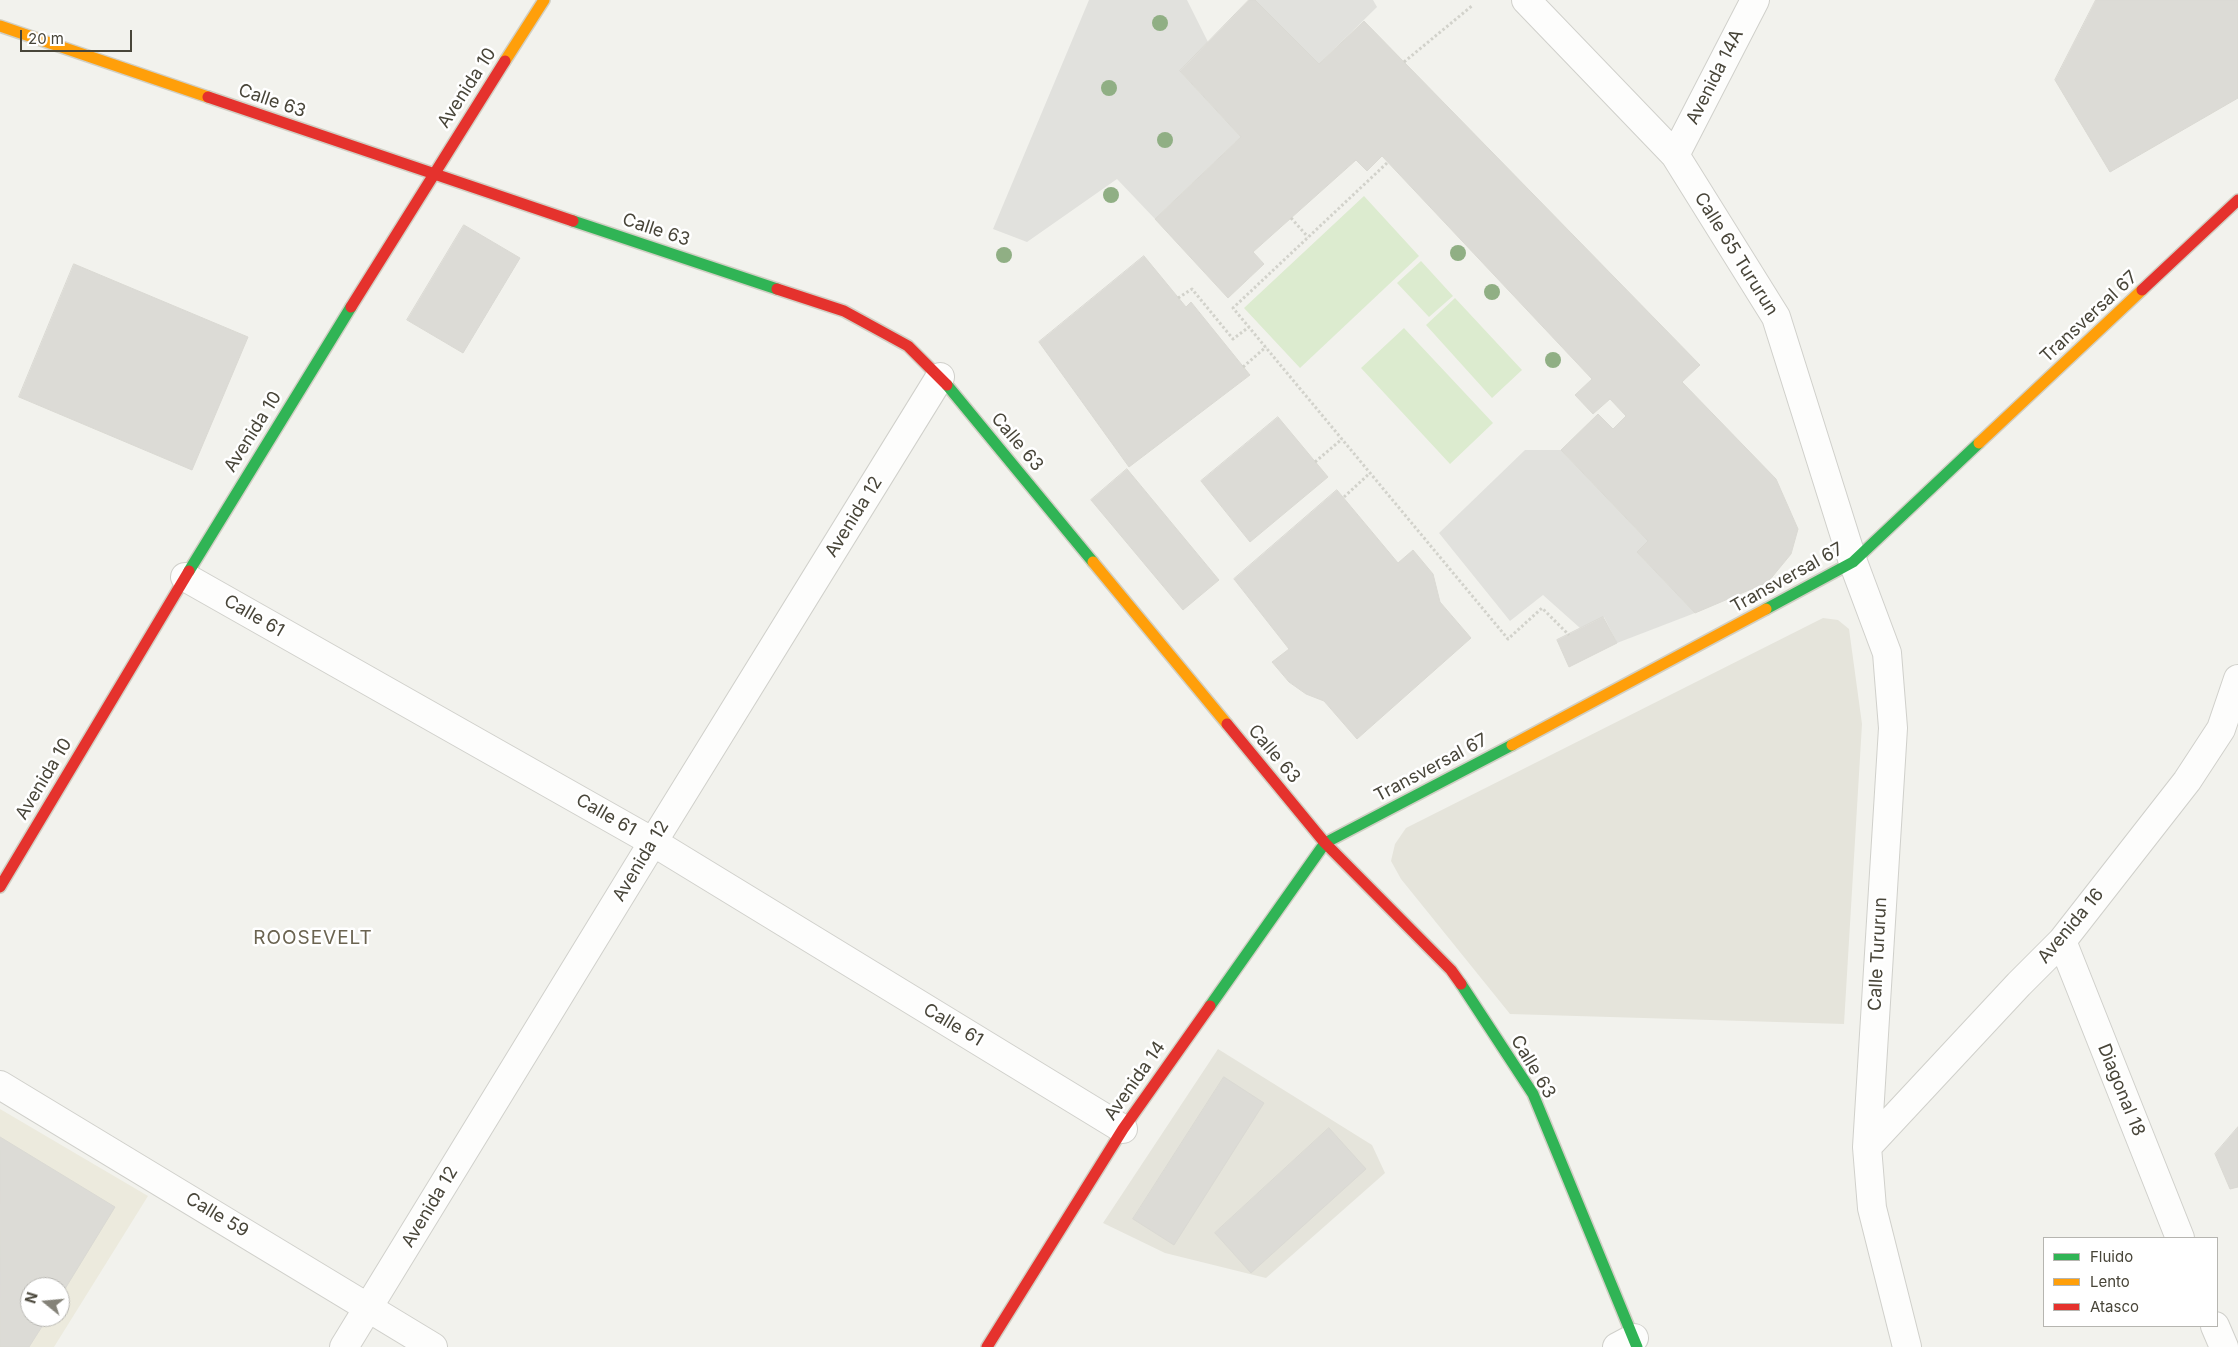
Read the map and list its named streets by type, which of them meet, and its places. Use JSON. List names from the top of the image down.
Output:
{
  "streets": {
    "street": [
      "Avenida 14A",
      "Avenida 10",
      "Calle 63",
      "Calle 65 Tururun",
      "Transversal 67",
      "Avenida 12",
      "Calle 61",
      "Avenida 16",
      "Calle Tururun",
      "Avenida 14",
      "Diagonal 18",
      "Calle 59"
    ]
  },
  "crossings": [
    ["Avenida 14A", "Calle 65 Tururun"],
    ["Avenida 10", "Calle 63"],
    ["Avenida 10", "Calle 61"],
    ["Calle 63", "Transversal 67"],
    ["Calle 63", "Avenida 12"],
    ["Calle 63", "Avenida 14"],
    ["Calle 65 Tururun", "Transversal 67"],
    ["Calle 65 Tururun", "Calle Tururun"],
    ["Transversal 67", "Calle Tururun"],
    ["Transversal 67", "Avenida 14"],
    ["Avenida 12", "Calle 61"],
    ["Avenida 12", "Calle 59"],
    ["Calle 61", "Avenida 14"],
    ["Avenida 16", "Calle Tururun"],
    ["Avenida 16", "Diagonal 18"]
  ],
  "districts": ["ROOSEVELT"],
  "legend": ["Fluido", "Lento", "Atasco"],
  "scale_bar": "20 m",
  "north": "left"
}
